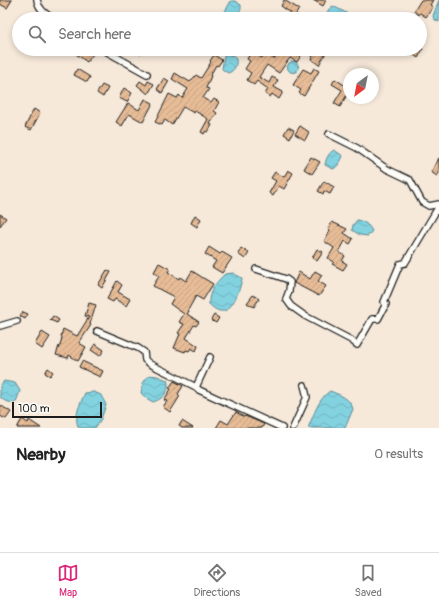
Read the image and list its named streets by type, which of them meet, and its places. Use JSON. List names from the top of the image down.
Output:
{
  "scale_bar": "100 m",
  "north": "bottom left",
  "page": {
    "search": "Search here",
    "scale": "100 m",
    "heading": ["Nearby", "0 results"],
    "nav": ["Map", "Directions", "Saved"]
  }
}
